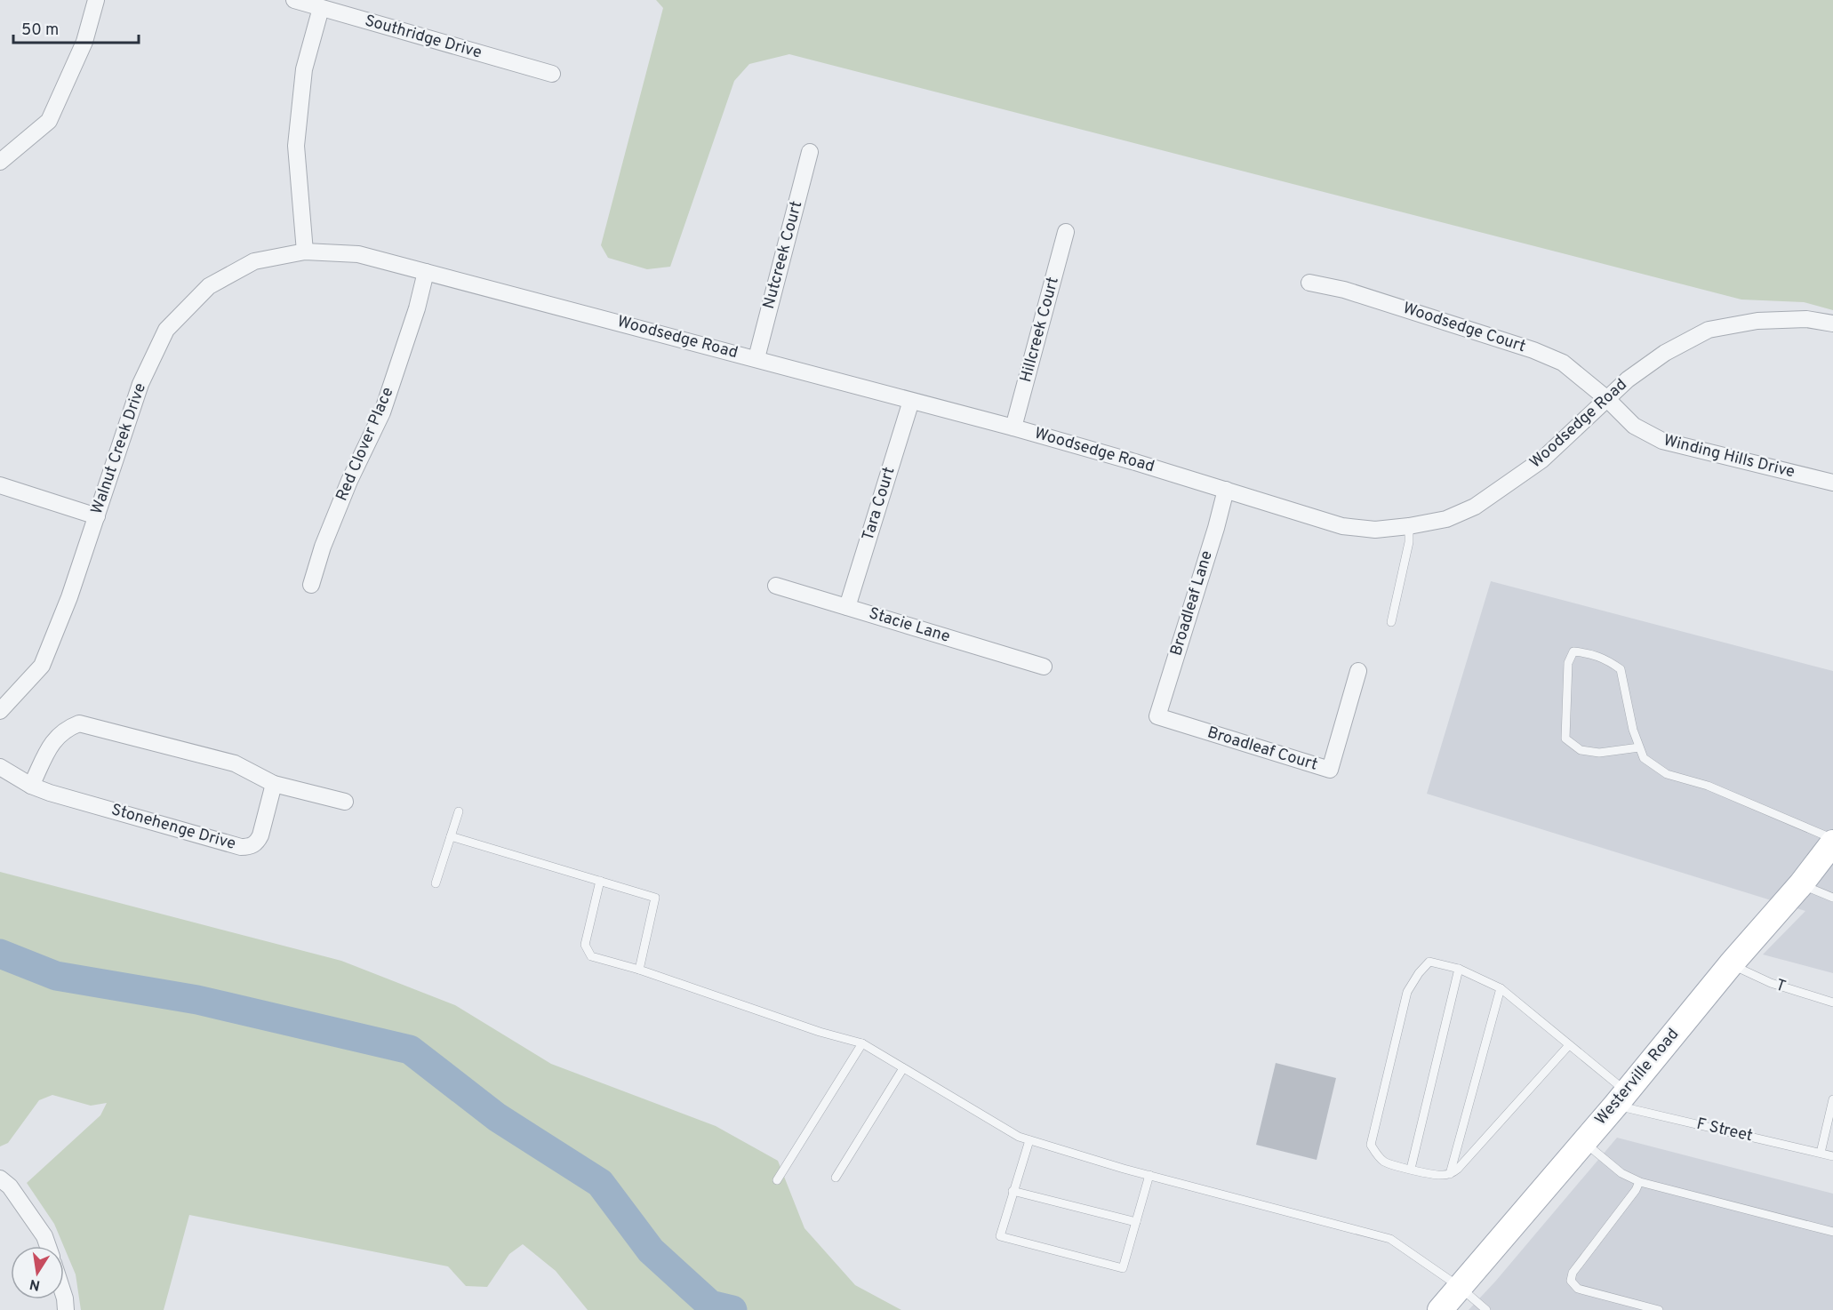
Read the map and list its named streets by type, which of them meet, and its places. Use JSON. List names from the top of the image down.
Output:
{
  "streets": {
    "main road": ["Westerville Road"],
    "street": [
      "Southridge Drive",
      "Nutcreek Court",
      "Woodsedge Court",
      "Hillcreek Court",
      "Woodsedge Road",
      "Red Clover Place",
      "Walnut Creek Drive",
      "Winding Hills Drive",
      "Tara Court",
      "Broadleaf Lane",
      "Stacie Lane",
      "Broadleaf Court",
      "Stonehenge Drive"
    ],
    "lane": ["T", "F Street"]
  },
  "crossings": [
    ["Nutcreek Court", "Woodsedge Road"],
    ["Woodsedge Court", "Woodsedge Road"],
    ["Woodsedge Court", "Winding Hills Drive"],
    ["Hillcreek Court", "Woodsedge Road"],
    ["Woodsedge Road", "Red Clover Place"],
    ["Woodsedge Road", "Walnut Creek Drive"],
    ["Woodsedge Road", "Winding Hills Drive"],
    ["Woodsedge Road", "Tara Court"],
    ["Woodsedge Road", "Broadleaf Lane"],
    ["Tara Court", "Stacie Lane"],
    ["Broadleaf Lane", "Broadleaf Court"],
    ["T", "Westerville Road"],
    ["Westerville Road", "F Street"]
  ],
  "scale_bar": "50 m",
  "north": "bottom"
}
